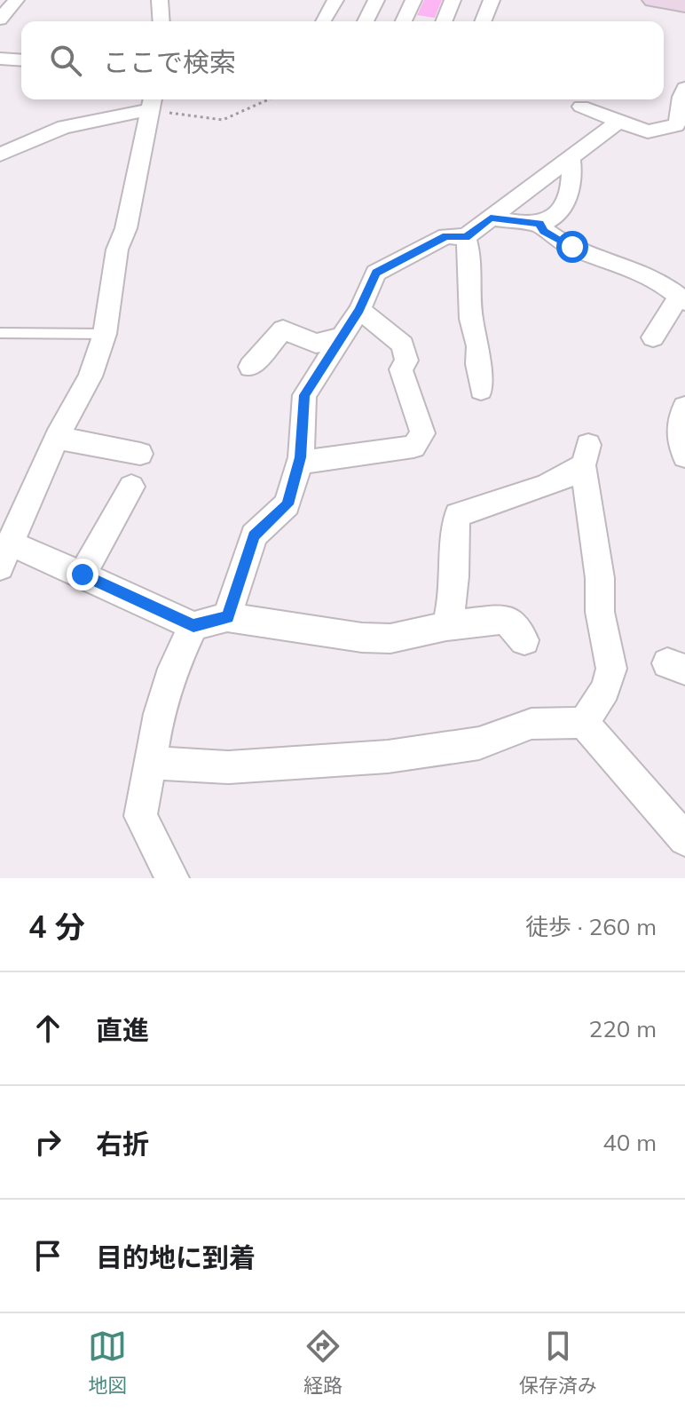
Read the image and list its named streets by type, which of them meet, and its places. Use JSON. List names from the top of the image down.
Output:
{
  "page": {
    "search": "ここで検索",
    "heading": ["4 分", "徒歩 · 260 m"],
    "list": [
      ["直進", "220 m"],
      ["右折", "40 m"],
      "目的地に到着"
    ],
    "nav": ["地図", "経路", "保存済み"]
  }
}
